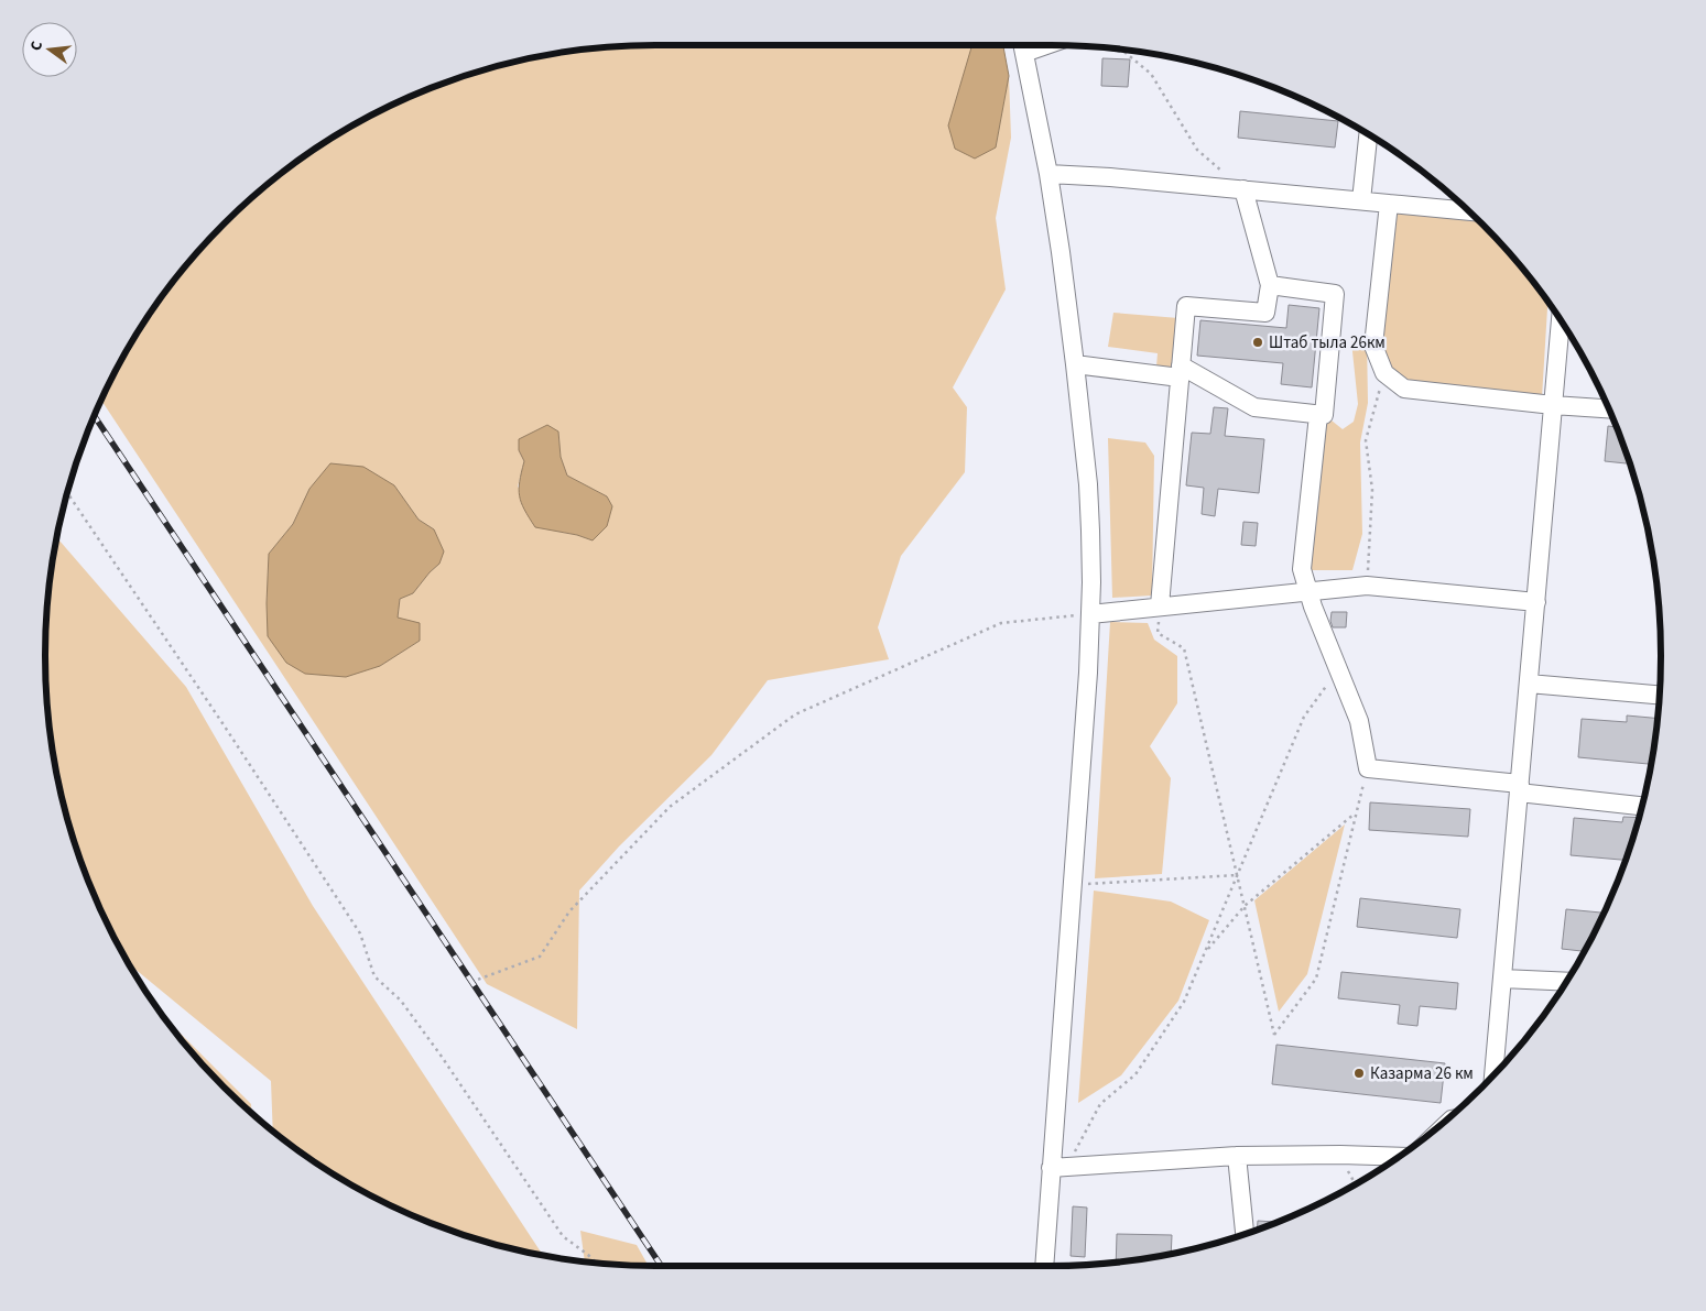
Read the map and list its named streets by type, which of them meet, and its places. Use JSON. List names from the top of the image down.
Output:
{
  "places": ["Штаб тыла 26км", "Казарма 26 км"],
  "north": "left"
}
